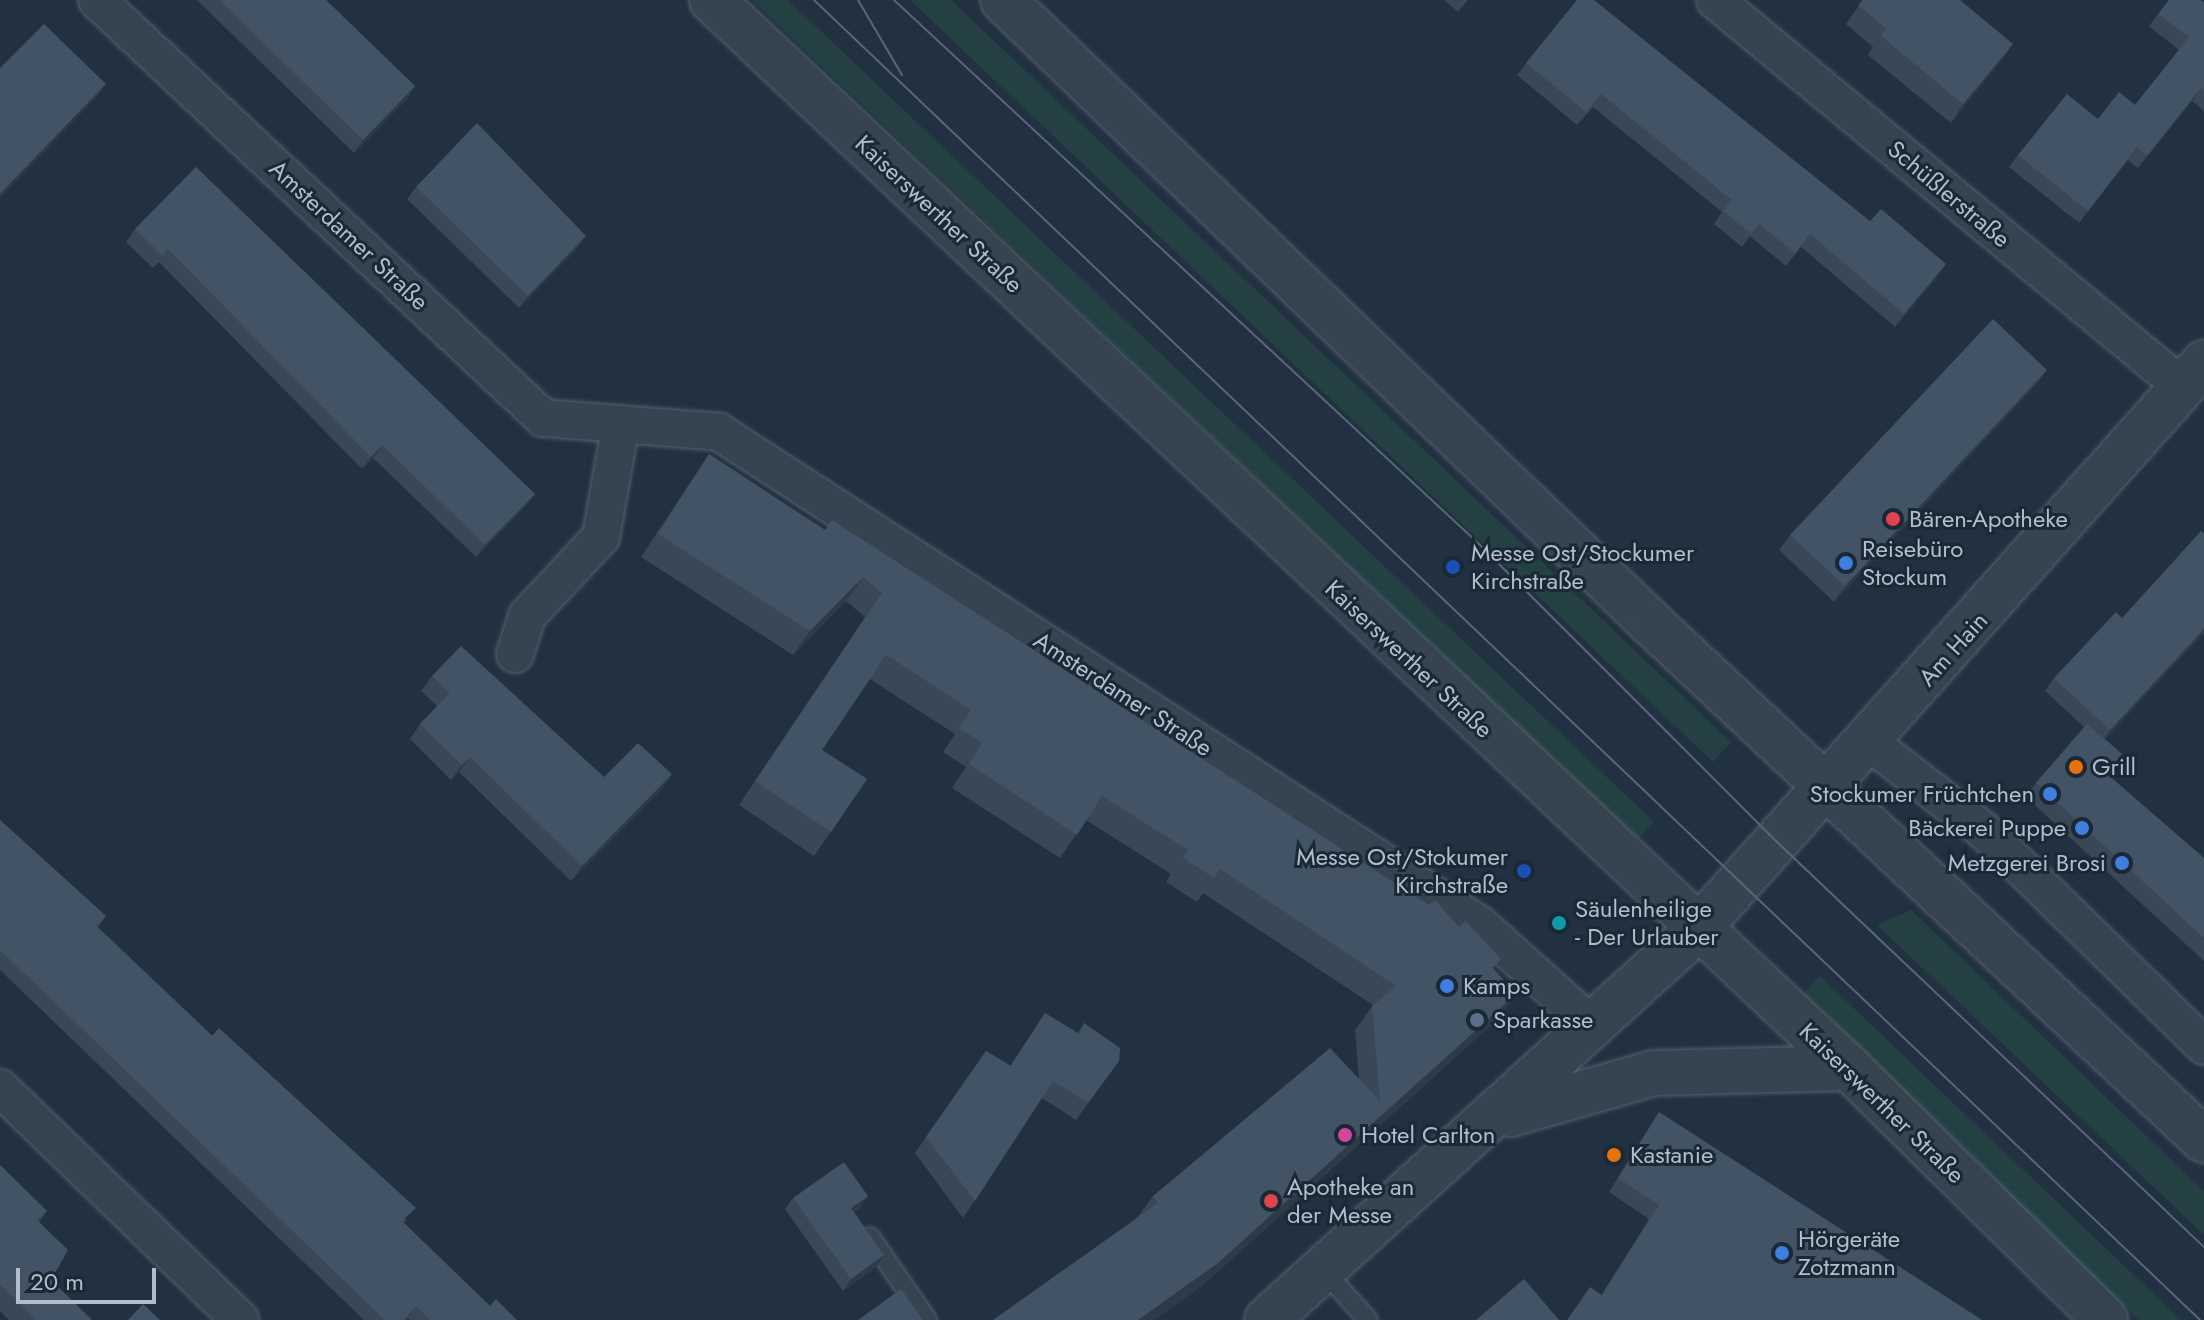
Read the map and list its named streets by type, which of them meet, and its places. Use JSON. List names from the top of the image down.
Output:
{
  "streets": {
    "street": [
      "Schüßlerstraße",
      "Kaiserswerther Straße",
      "Amsterdamer Straße",
      "Am Hain"
    ]
  },
  "crossings": [
    ["Schüßlerstraße", "Am Hain"],
    ["Kaiserswerther Straße", "Am Hain"],
    ["Amsterdamer Straße", "Am Hain"]
  ],
  "places": [
    "Bären-Apotheke",
    "Reisebüro Stockum",
    "Messe Ost/Stockumer Kirchstraße",
    "Grill",
    "Stockumer Früchtchen",
    "Bäckerei Puppe",
    "Metzgerei Brosi",
    "Messe Ost/Stokumer Kirchstraße",
    "Säulenheilige - Der Urlauber",
    "Kamps",
    "Sparkasse",
    "Hotel Carlton",
    "Kastanie",
    "Apotheke an der Messe",
    "Hörgeräte Zotzmann"
  ],
  "scale_bar": "20 m"
}
